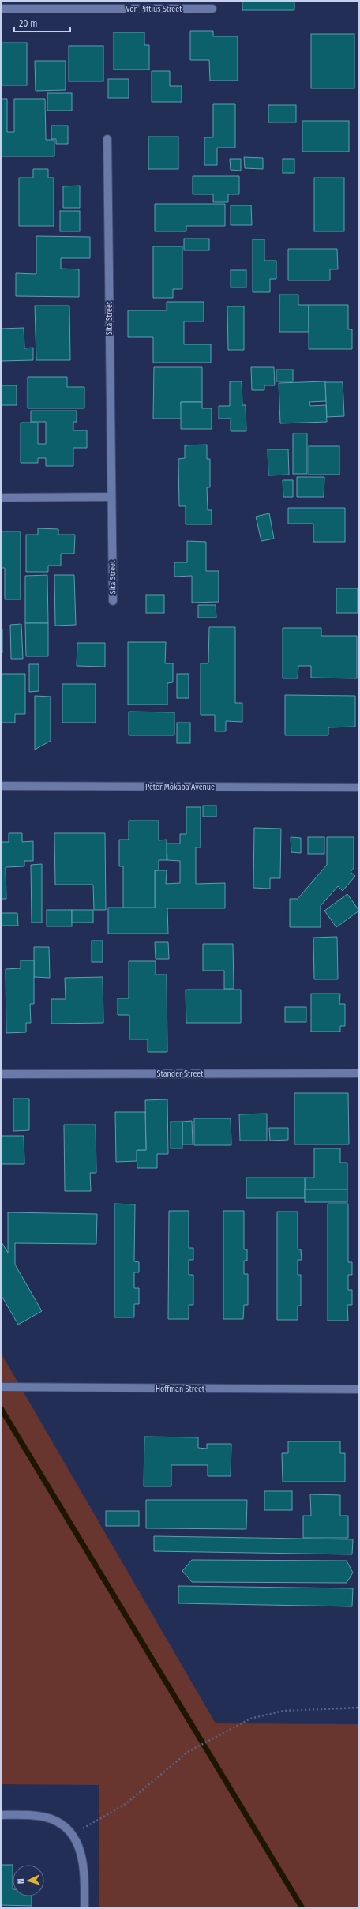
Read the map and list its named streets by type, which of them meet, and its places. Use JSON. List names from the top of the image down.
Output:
{
  "streets": {
    "street": [
      "Von Pittius Street",
      "Sita Street",
      "Peter Mokaba Avenue",
      "Stander Street",
      "Hoffman Street"
    ]
  },
  "scale_bar": "20 m",
  "north": "left"
}
